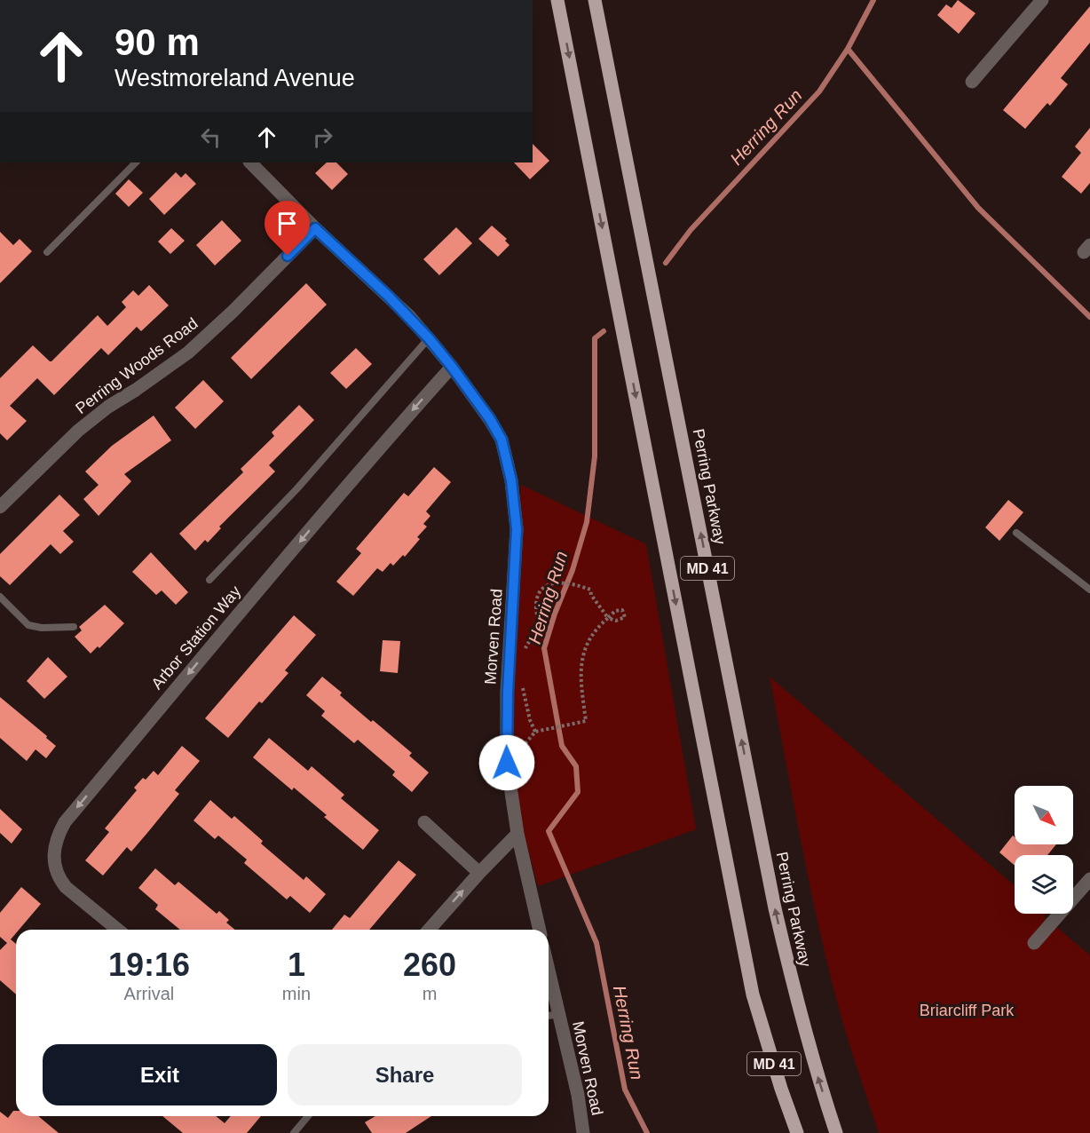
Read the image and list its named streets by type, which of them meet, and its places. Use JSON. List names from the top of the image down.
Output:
{
  "streets": {
    "main road": ["Perring Parkway", "MD 41"],
    "street": ["Perring Woods Road", "Morven Road", "Arbor Station Way"]
  },
  "crossings": [
    ["Perring Woods Road", "Morven Road"],
    ["Morven Road", "Arbor Station Way"]
  ],
  "one_way": ["Arbor Station Way"],
  "water": ["Herring Run"],
  "parks": ["Briarcliff Park"],
  "north": "bottom right",
  "page": {
    "turn": ["90 m", "Westmoreland Avenue"],
    "eta": [
      "19:16",
      "Arrival",
      "1",
      "min",
      "260",
      "m"
    ],
    "buttons": ["Exit", "Share"]
  }
}
